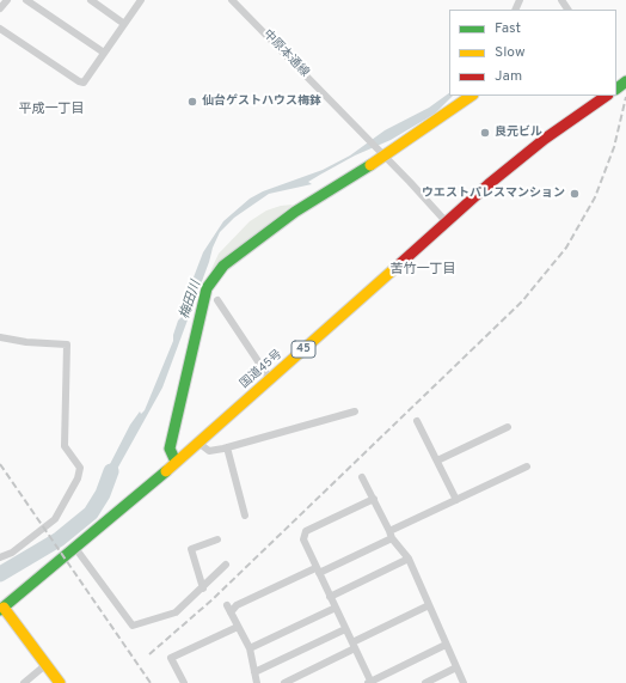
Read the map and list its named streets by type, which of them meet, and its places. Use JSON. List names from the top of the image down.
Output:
{
  "streets": {
    "main road": ["45", "国道45号"],
    "street": ["中原本通線"]
  },
  "districts": ["平成一丁目", "苦竹一丁目"],
  "water": ["梅田川"],
  "places": ["仙台ゲストハウス梅鉢", "良元ビル", "ウエストパレスマンション"],
  "legend": ["Fast", "Slow", "Jam"]
}
